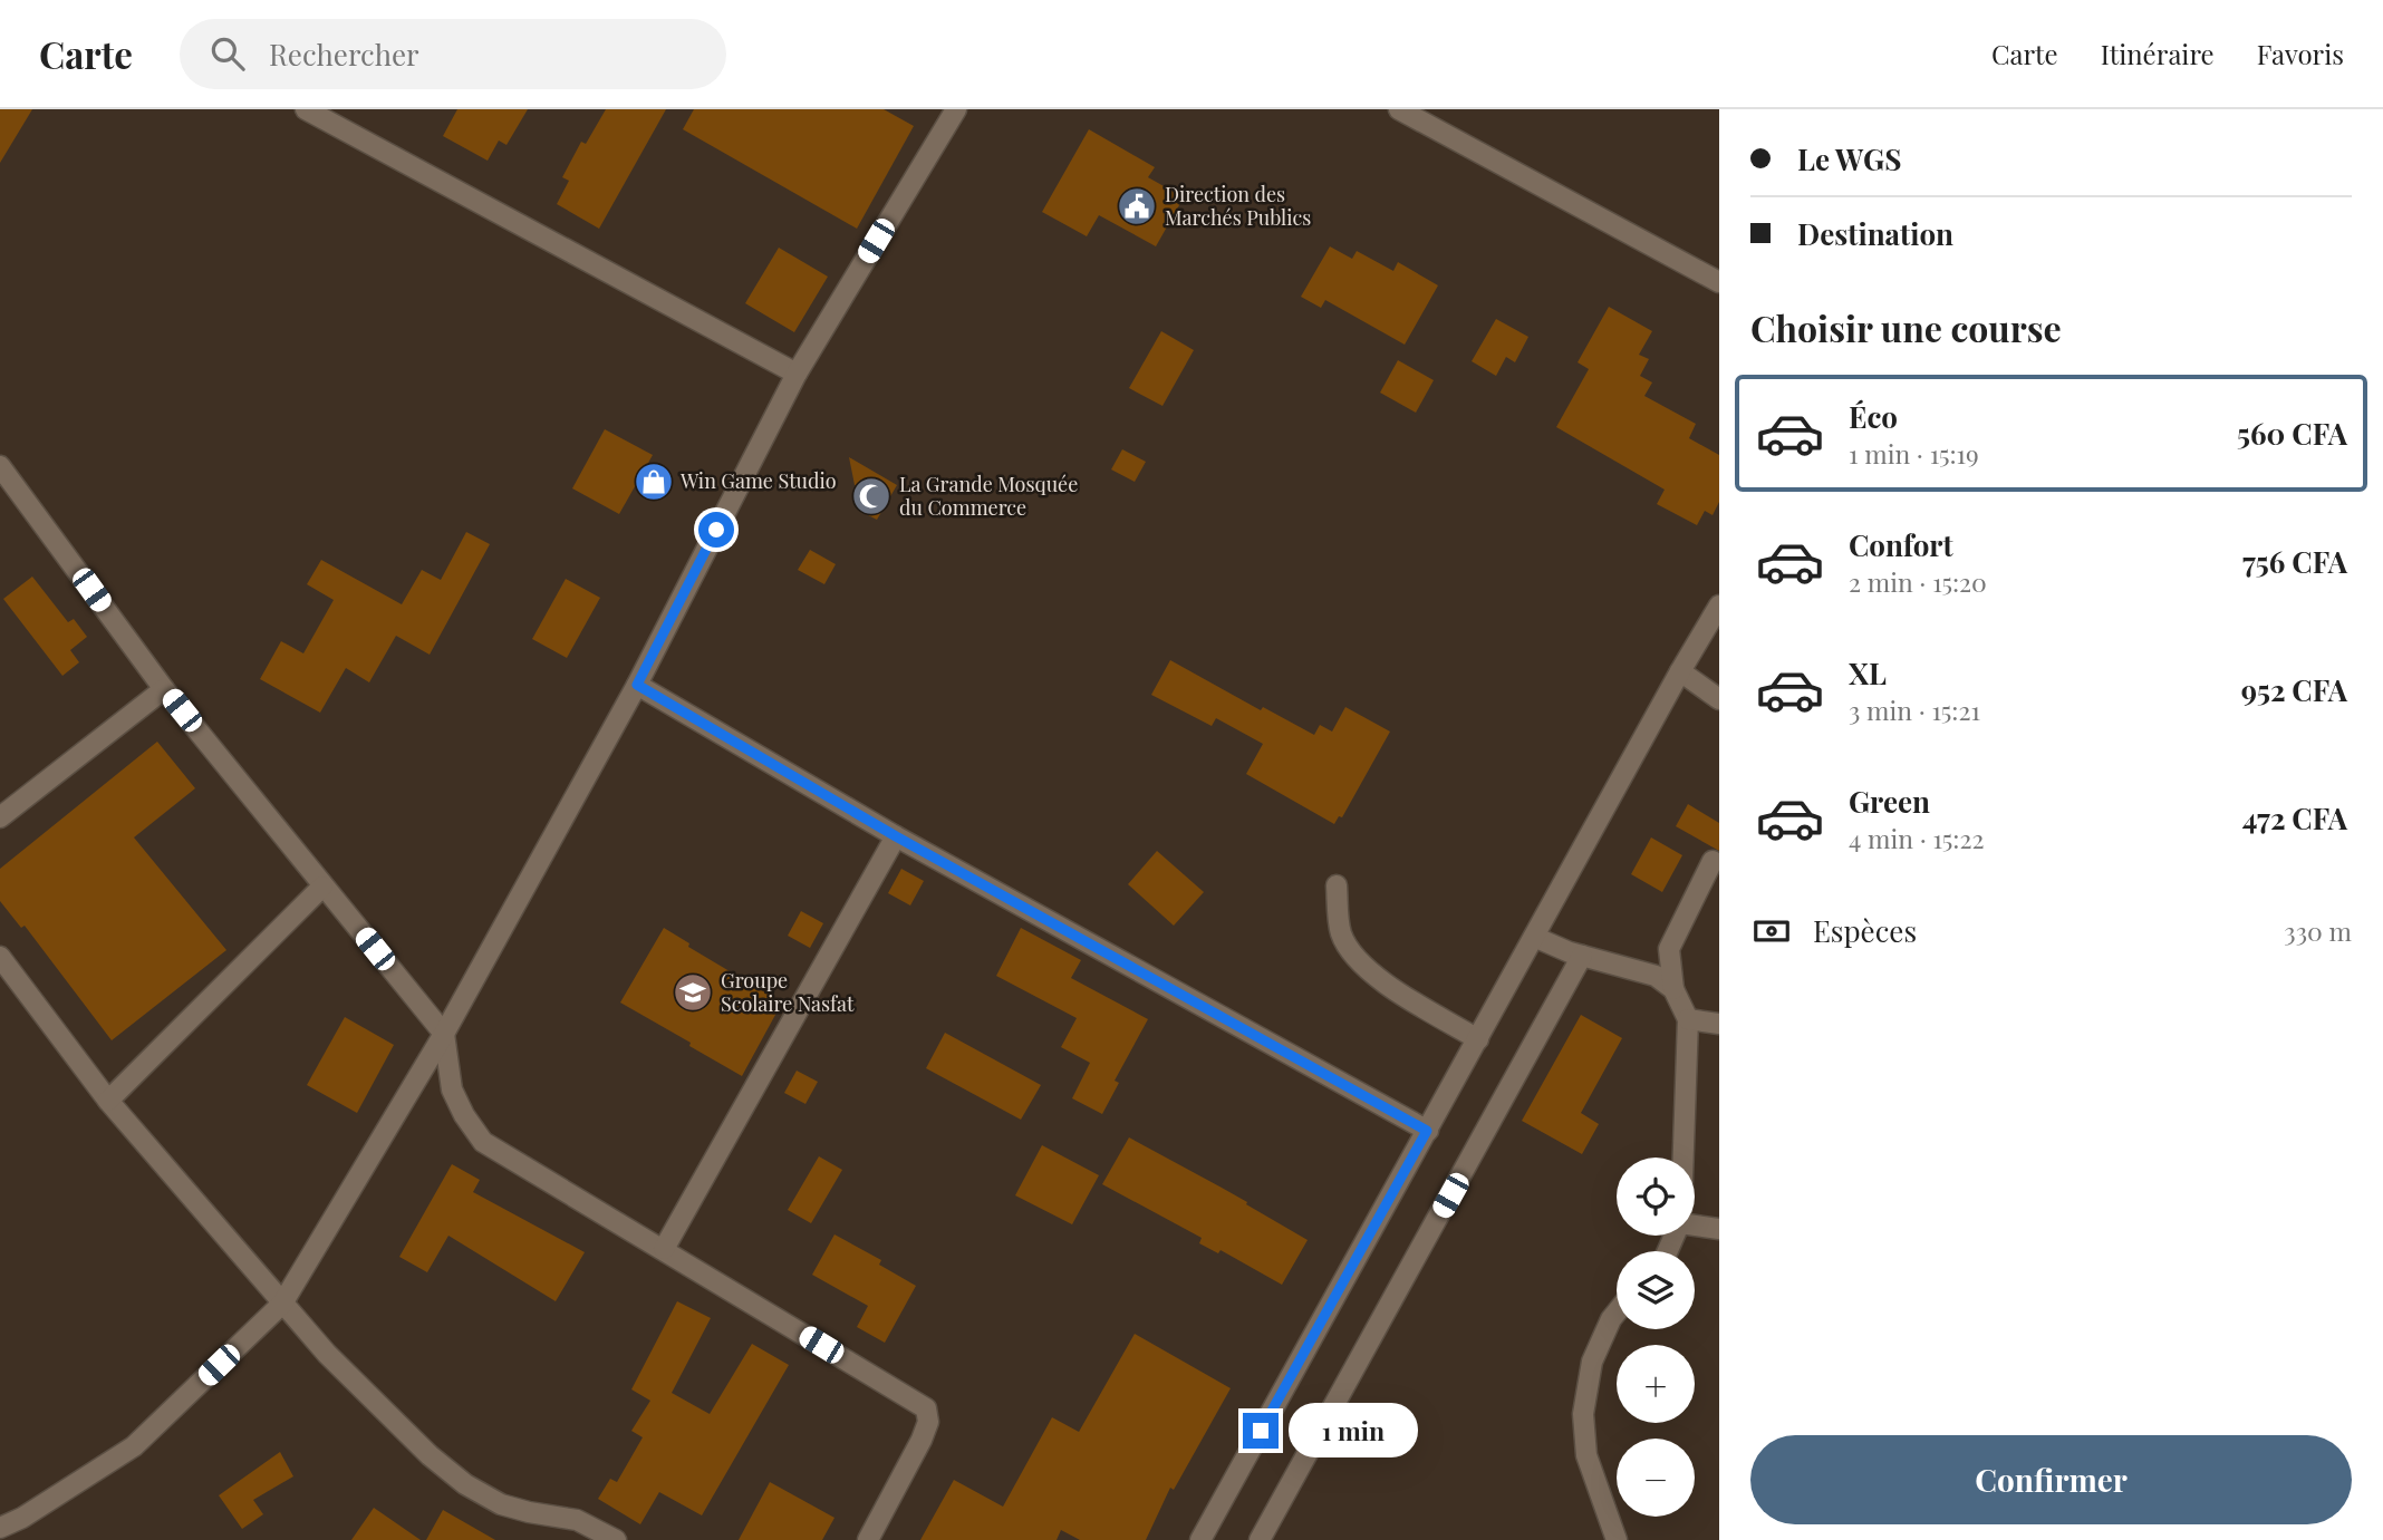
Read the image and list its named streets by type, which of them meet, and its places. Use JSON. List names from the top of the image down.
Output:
{
  "places": {
    "public building": ["Direction des Marchés Publics"],
    "shop": ["Win Game Studio"],
    "mosque": ["La Grande Mosquée du Commerce"],
    "school or university": ["Groupe Scolaire Nasfat"]
  },
  "page": {
    "header": "Carte",
    "search": "Rechercher",
    "nav": ["Carte", "Itinéraire", "Favoris"],
    "banner": ["Le WGS", "Destination"],
    "heading": "Choisir une course",
    "list": [
      {
        "name": "Éco",
        "note": "1 min · 15:19",
        "value": "560 CFA"
      },
      {
        "name": "Confort",
        "note": "2 min · 15:20",
        "value": "756 CFA"
      },
      {
        "name": "XL",
        "note": "3 min · 15:21",
        "value": "952 CFA"
      },
      {
        "name": "Green",
        "note": "4 min · 15:22",
        "value": "472 CFA"
      }
    ],
    "pay": ["Espèces", "330 m"],
    "map_buttons": ["+", "−"],
    "bubble": "1 min",
    "buttons": "Confirmer"
  }
}
